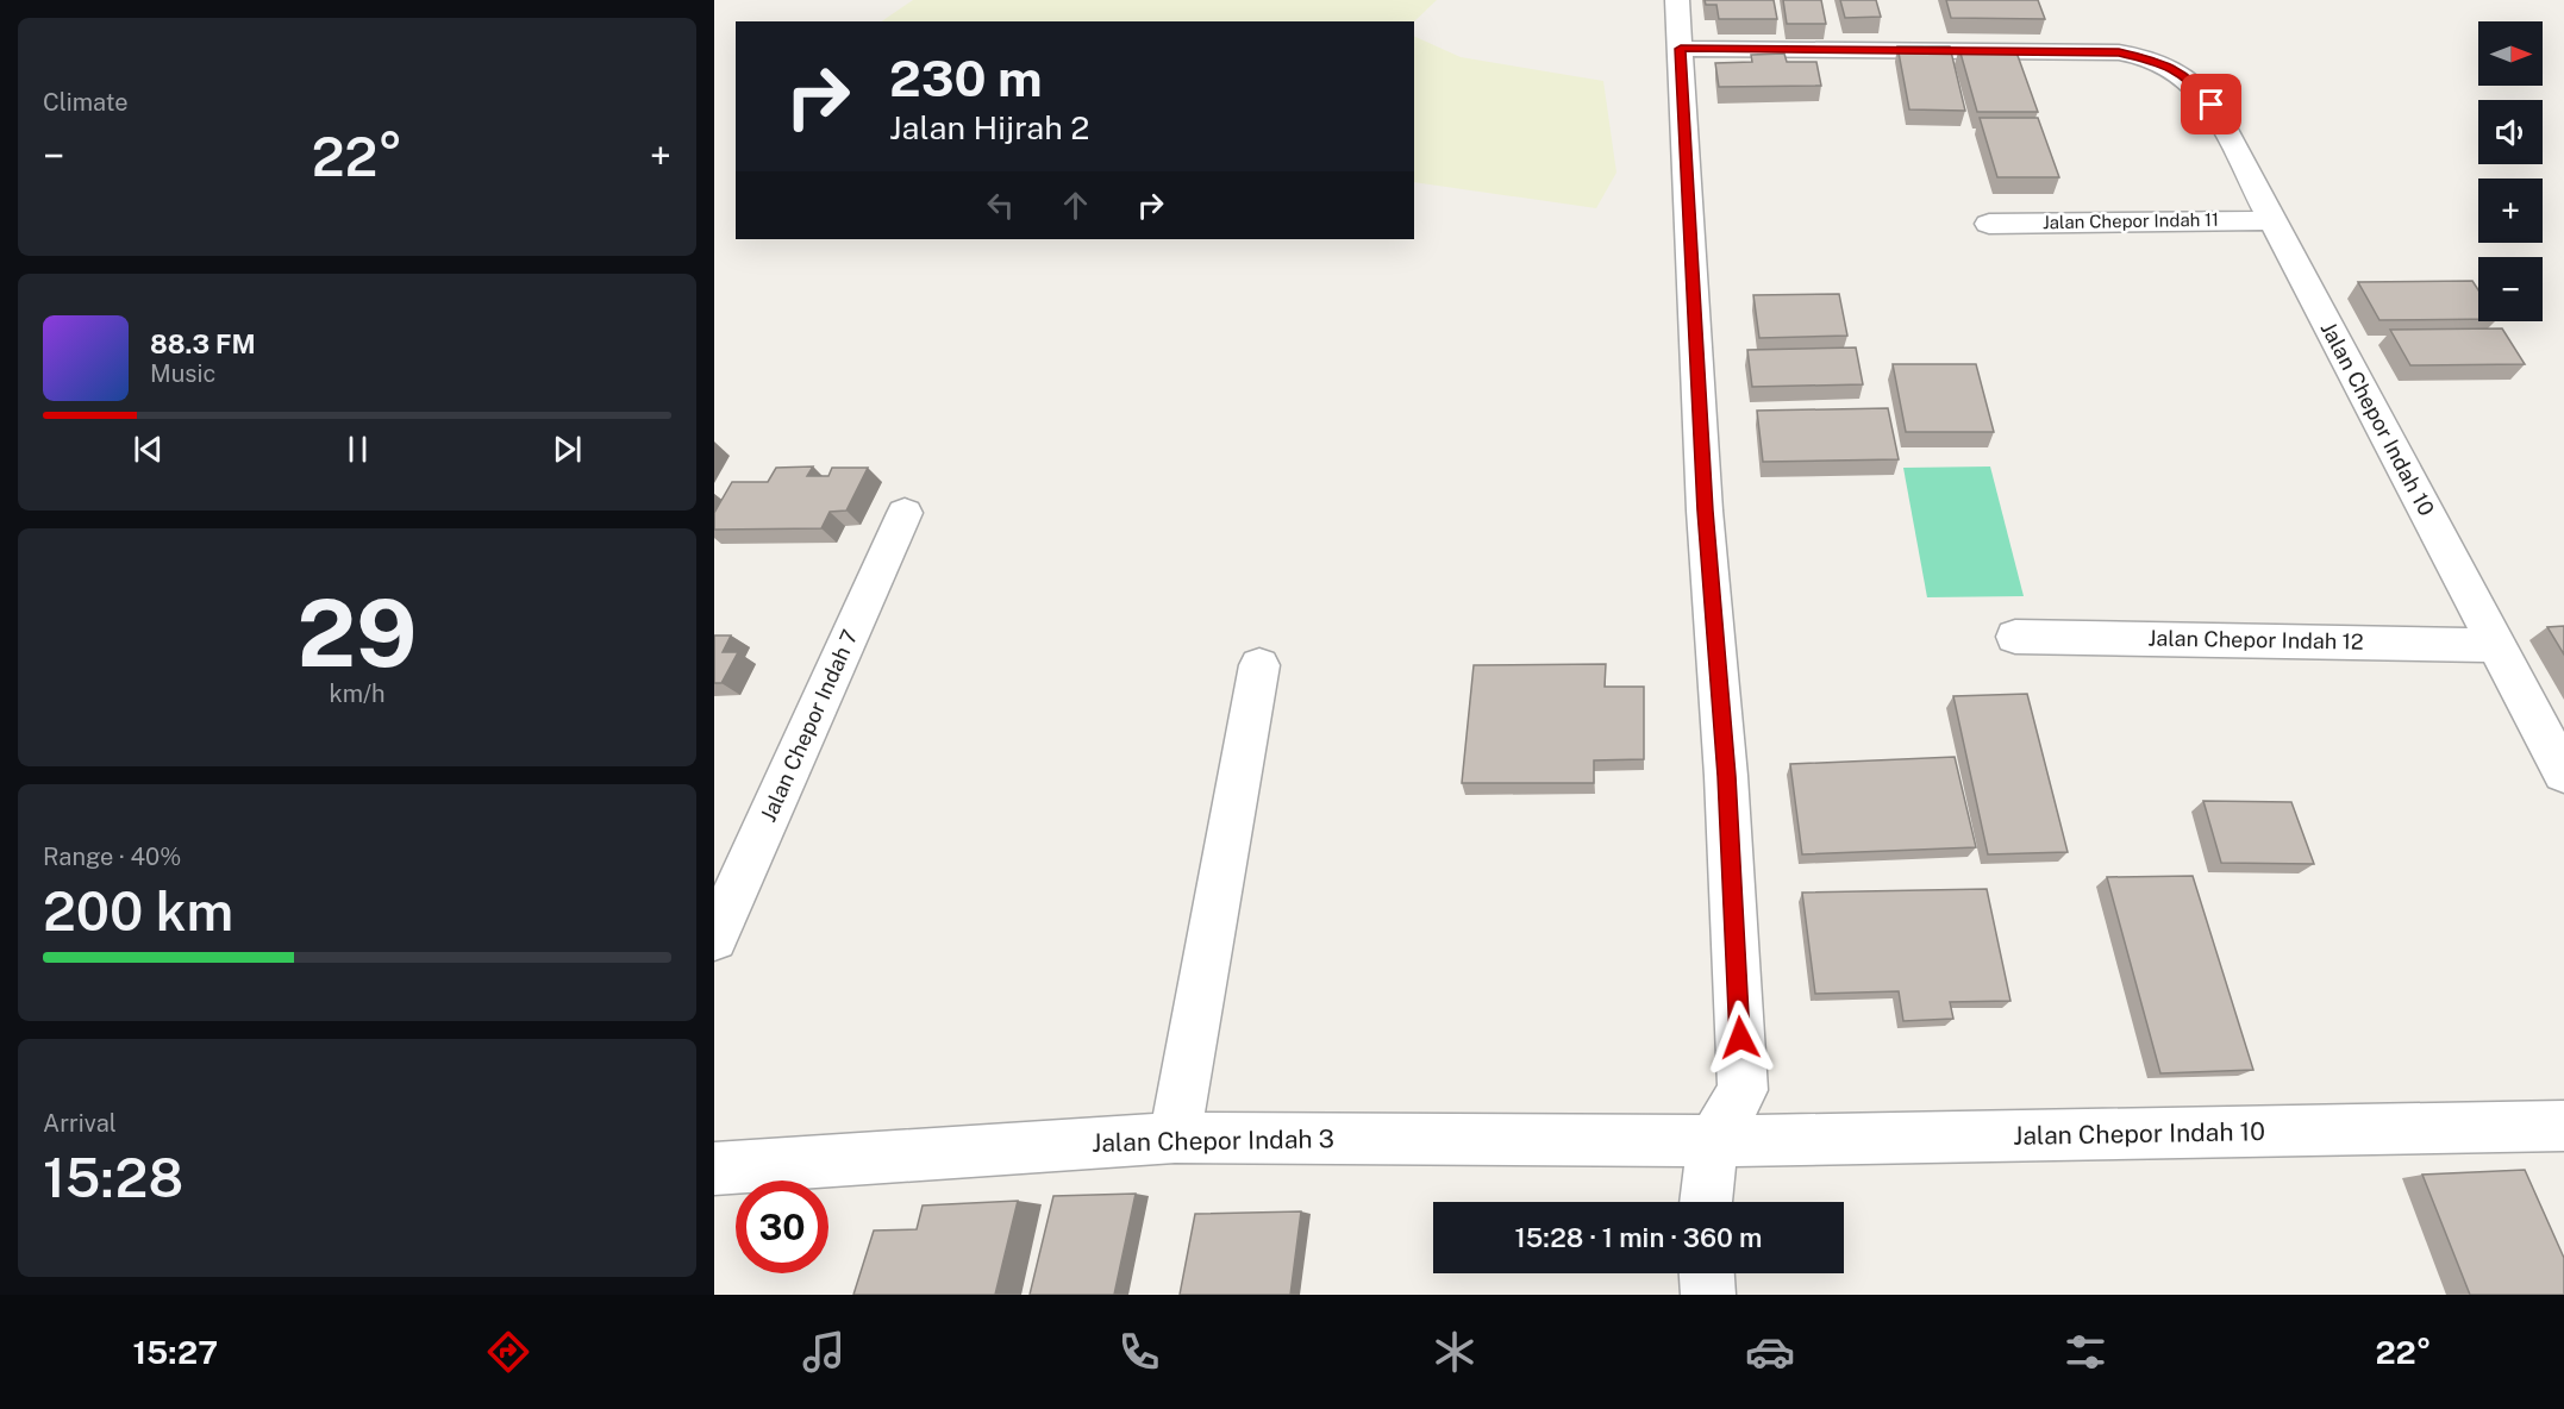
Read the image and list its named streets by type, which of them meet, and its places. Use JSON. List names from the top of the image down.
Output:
{
  "streets": {
    "street": [
      "Jalan Chepor Indah 11",
      "Jalan Chepor Indah 10",
      "Jalan Chepor Indah 12",
      "Jalan Chepor Indah 7",
      "Jalan Chepor Indah 3"
    ]
  },
  "crossings": [
    ["Jalan Chepor Indah 11", "Jalan Chepor Indah 10"],
    ["Jalan Chepor Indah 10", "Jalan Chepor Indah 12"],
    ["Jalan Chepor Indah 10", "Jalan Chepor Indah 3"]
  ],
  "north": "right",
  "page": {
    "tile": [
      "Climate",
      ["29", "km/h"],
      ["Range · 40%", "200 km"],
      ["Arrival", "15:28"]
    ],
    "map_buttons": ["+", "−"],
    "turn": ["230 m", "Jalan Hijrah 2"],
    "heat": ["−", "22°", "+"],
    "song": ["88.3 FM", "Music"],
    "limit": "30",
    "trip": "15:28 · 1 min · 360 m",
    "tabs": ["15:27", "22°"]
  }
}
